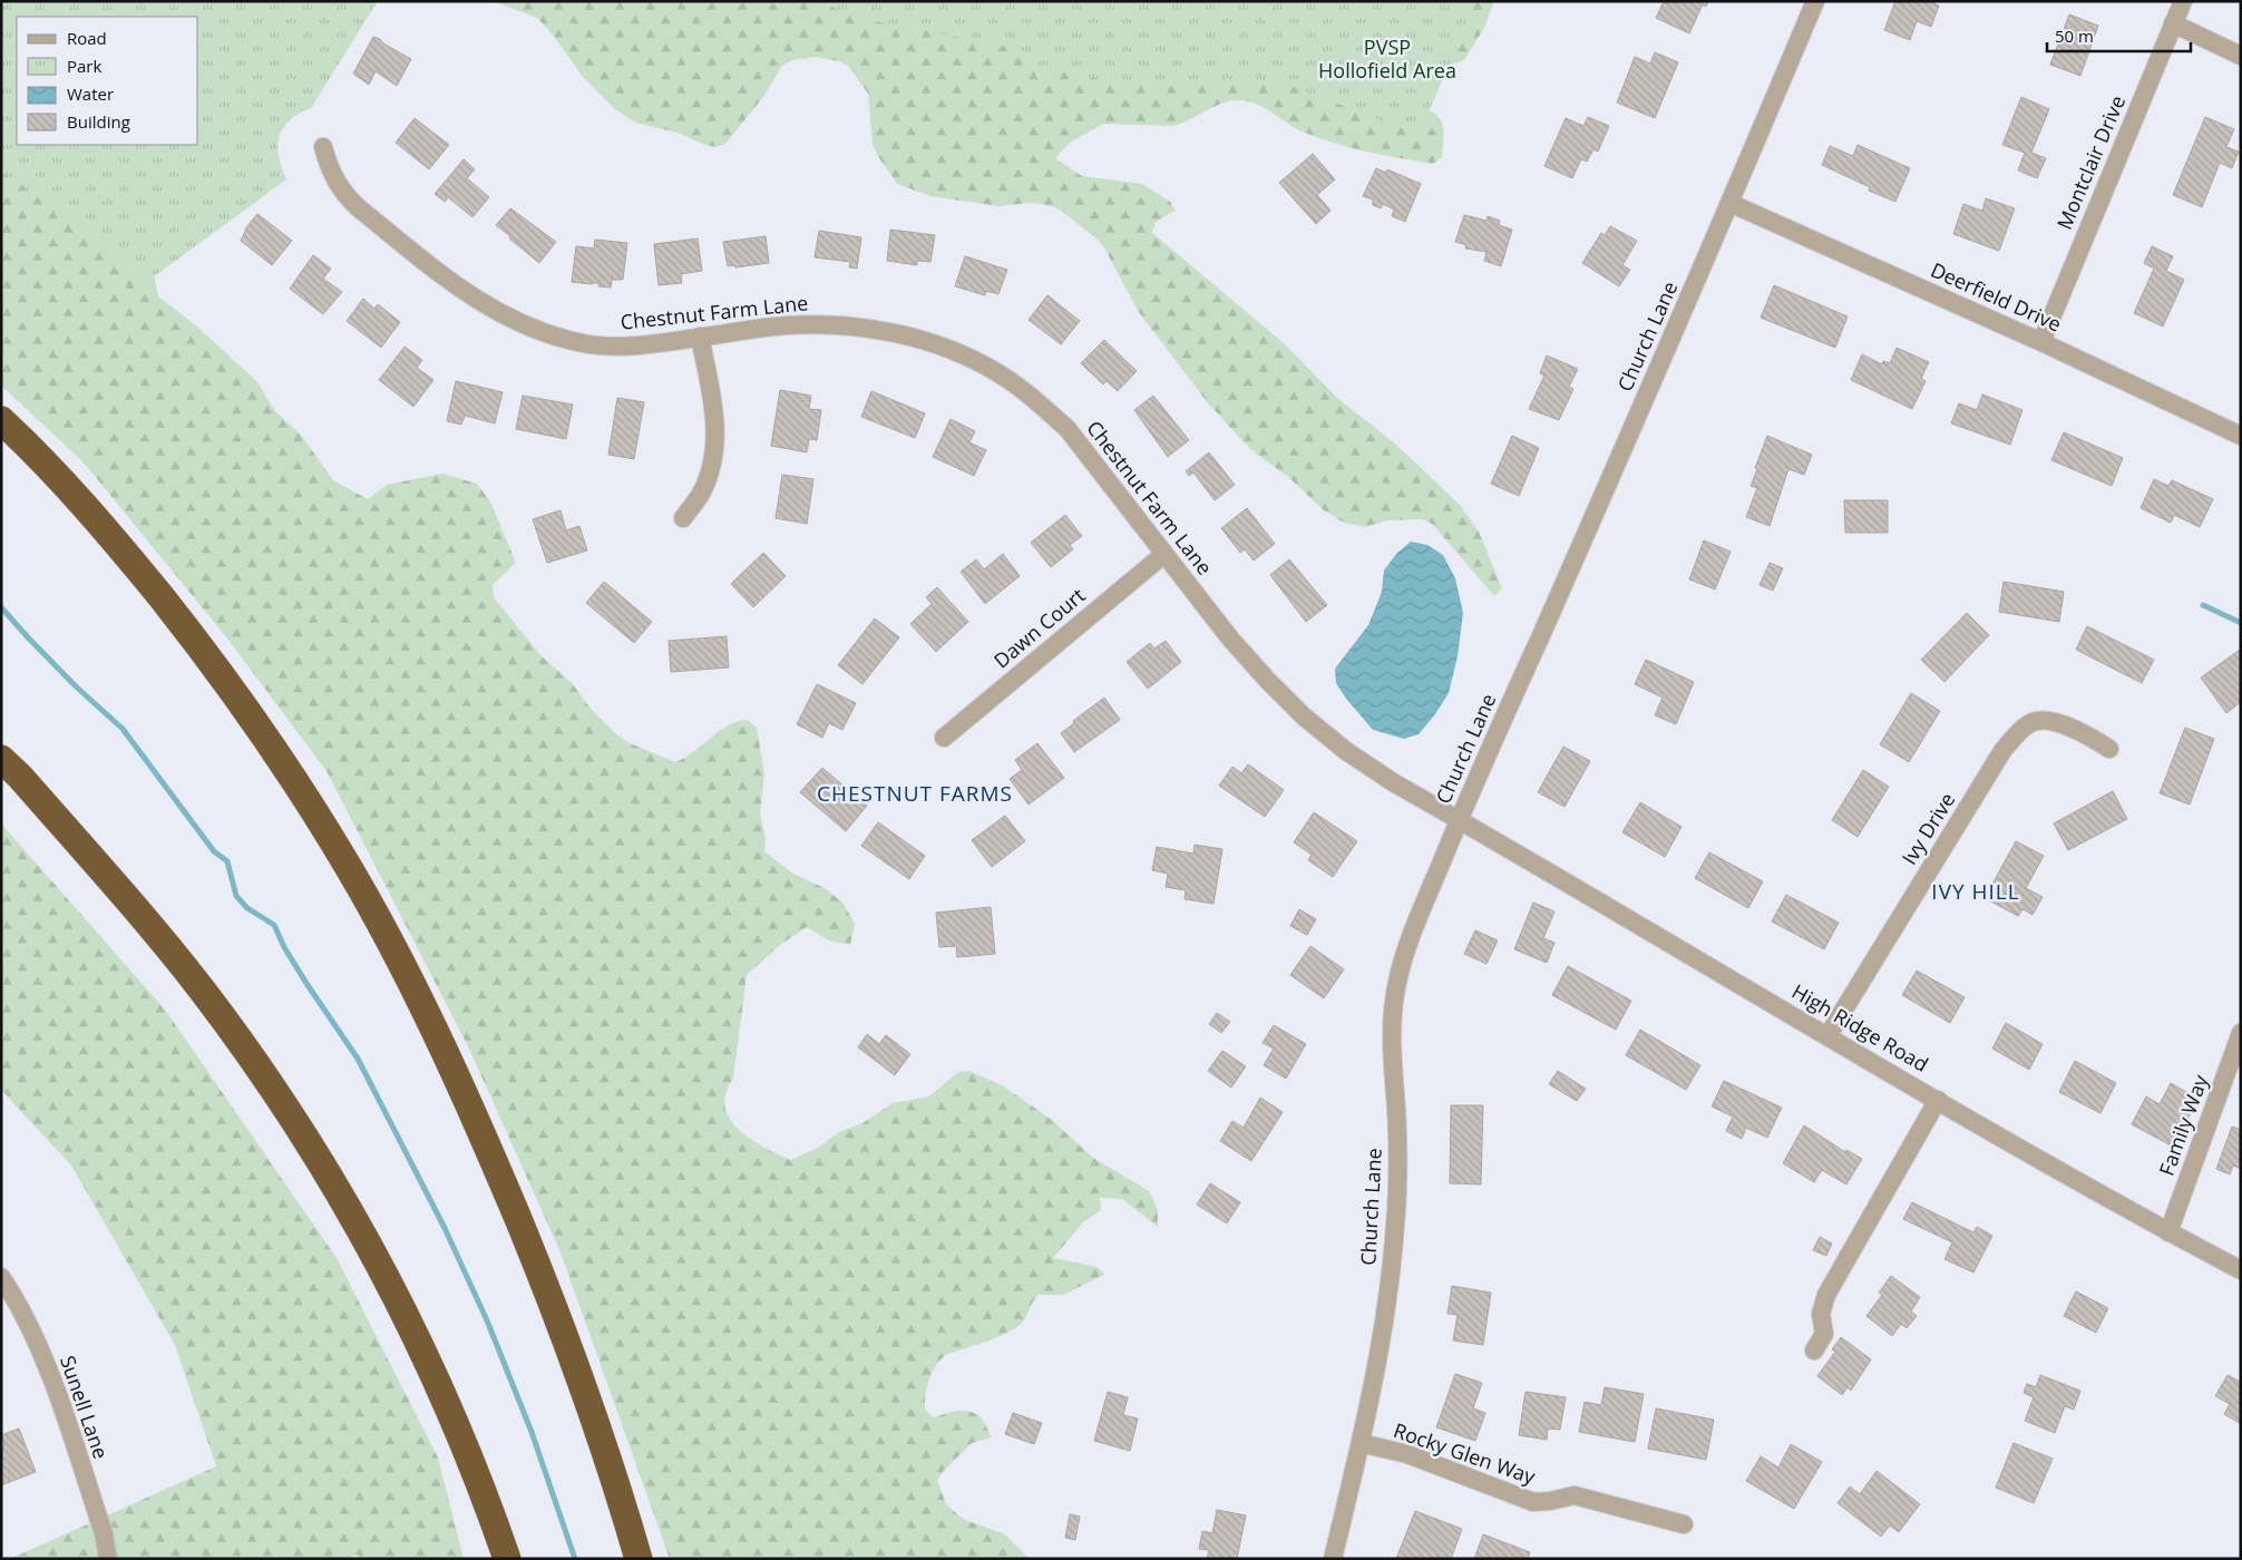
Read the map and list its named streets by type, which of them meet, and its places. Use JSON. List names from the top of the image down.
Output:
{
  "streets": {
    "street": [
      "Montclair Drive",
      "Deerfield Drive",
      "Chestnut Farm Lane",
      "Church Lane",
      "Dawn Court",
      "Ivy Drive",
      "High Ridge Road",
      "Family Way",
      "Sunell Lane",
      "Rocky Glen Way"
    ]
  },
  "crossings": [
    ["Montclair Drive", "Deerfield Drive"],
    ["Deerfield Drive", "Church Lane"],
    ["Chestnut Farm Lane", "Church Lane"],
    ["Chestnut Farm Lane", "Dawn Court"],
    ["Chestnut Farm Lane", "High Ridge Road"],
    ["Church Lane", "High Ridge Road"],
    ["Church Lane", "Rocky Glen Way"],
    ["Ivy Drive", "High Ridge Road"],
    ["High Ridge Road", "Family Way"]
  ],
  "districts": ["CHESTNUT FARMS", "IVY HILL"],
  "parks": ["PVSP Hollofield Area"],
  "legend": [
    "Road",
    "Park",
    "Water",
    "Building"
  ],
  "scale_bar": "50 m"
}
